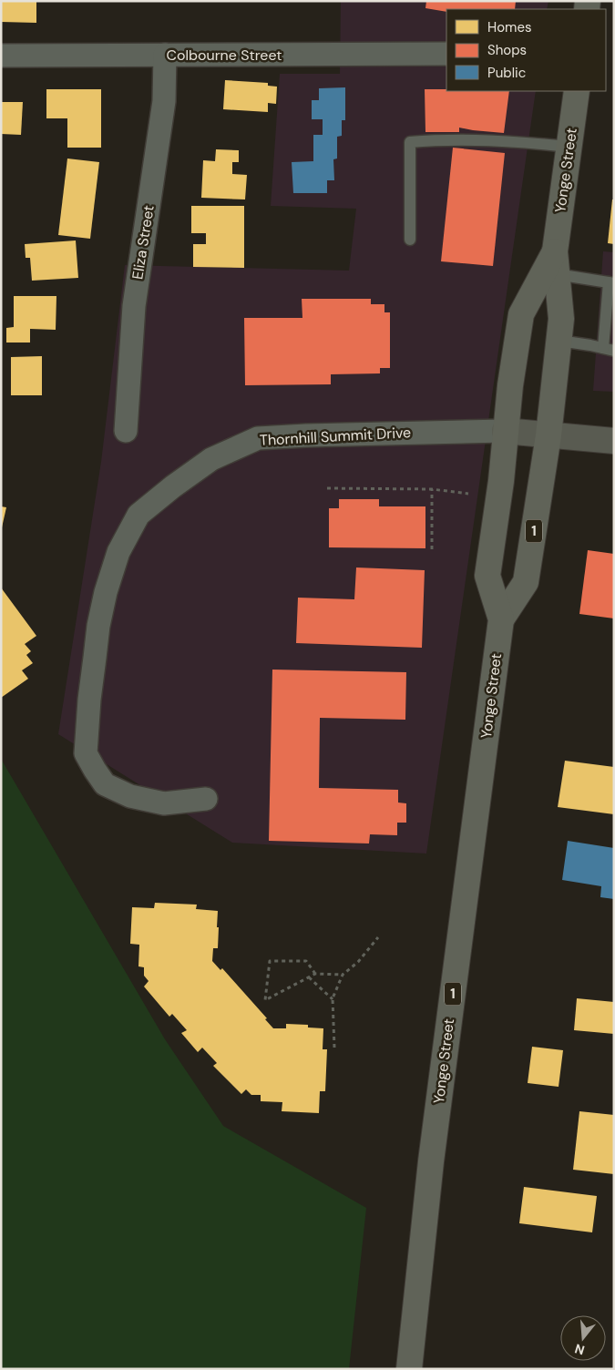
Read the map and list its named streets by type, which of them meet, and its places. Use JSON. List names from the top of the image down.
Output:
{
  "streets": {
    "main road": ["Yonge Street", "1"],
    "street": ["Colbourne Street", "Eliza Street", "Thornhill Summit Drive"]
  },
  "crossings": [
    ["Colbourne Street", "Eliza Street"],
    ["Yonge Street", "Thornhill Summit Drive"]
  ],
  "legend": ["Homes", "Shops", "Public"],
  "north": "bottom"
}
